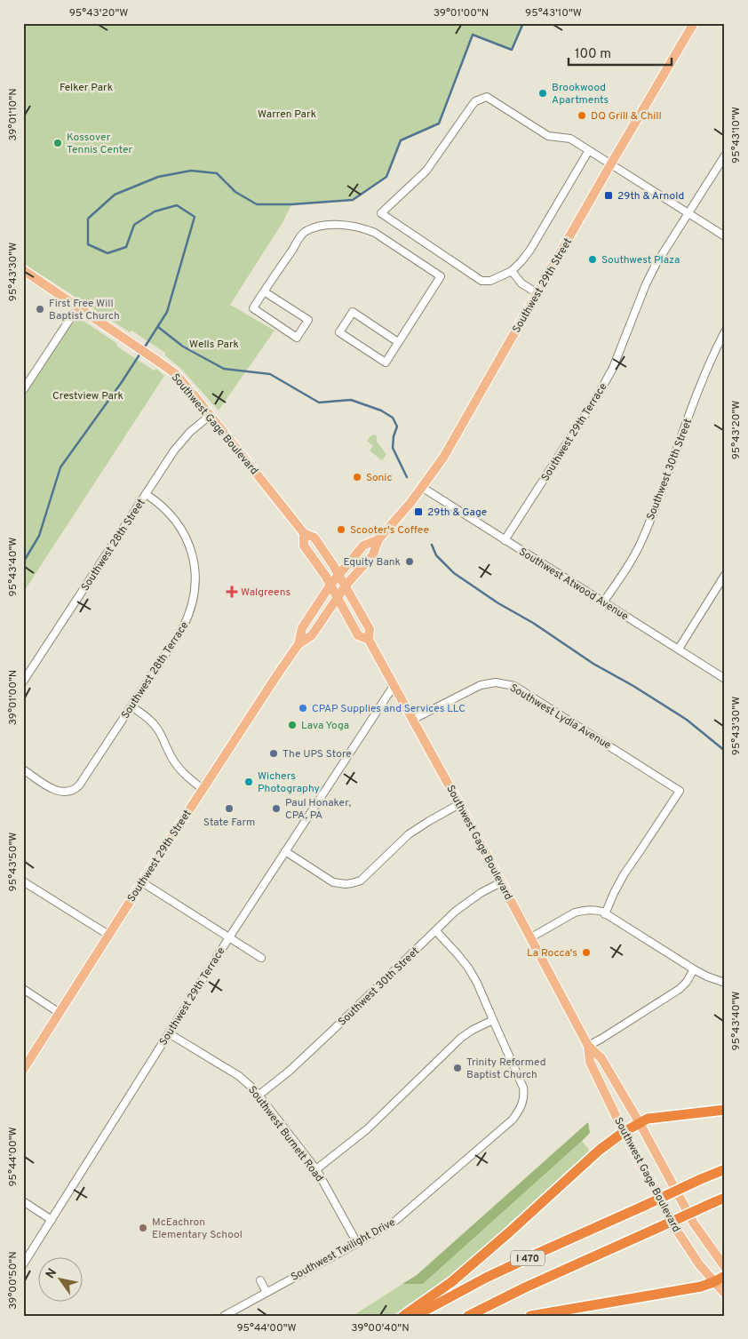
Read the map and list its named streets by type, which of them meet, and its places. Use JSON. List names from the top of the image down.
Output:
{
  "streets": {
    "highway": ["I 470"],
    "main road": ["Southwest 29th Street", "Southwest Gage Boulevard"],
    "street": [
      "Southwest 29th Terrace",
      "Southwest 30th Street",
      "Southwest 28th Street",
      "Southwest Atwood Avenue",
      "Southwest 28th Terrace",
      "Southwest Lydia Avenue",
      "Southwest Burnett Road",
      "Southwest Twilight Drive"
    ]
  },
  "crossings": [
    ["Southwest 29th Street", "Southwest Gage Boulevard"],
    ["Southwest 29th Street", "Southwest Atwood Avenue"],
    ["Southwest Gage Boulevard", "Southwest 29th Terrace"],
    ["Southwest Gage Boulevard", "Southwest 30th Street"],
    ["Southwest Gage Boulevard", "Southwest 28th Street"],
    ["Southwest Gage Boulevard", "Southwest Lydia Avenue"],
    ["Southwest 29th Terrace", "Southwest Atwood Avenue"],
    ["Southwest 29th Terrace", "Southwest Burnett Road"],
    ["Southwest 30th Street", "Southwest Atwood Avenue"],
    ["Southwest 30th Street", "Southwest Burnett Road"],
    ["Southwest 30th Street", "Southwest Twilight Drive"],
    ["Southwest 28th Street", "Southwest 28th Terrace"],
    ["Southwest Burnett Road", "Southwest Twilight Drive"]
  ],
  "parks": [
    "Felker Park",
    "Warren Park",
    "Wells Park",
    "Crestview Park"
  ],
  "places": {
    "other": [
      "Brookwood Apartments",
      "DQ Grill & Chill",
      "Kossover Tennis Center",
      "Southwest Plaza",
      "First Free Will Baptist Church",
      "Sonic",
      "Scooter's Coffee",
      "Equity Bank",
      "CPAP Supplies and Services LLC",
      "Lava Yoga",
      "The UPS Store",
      "Wichers Photography",
      "State Farm",
      "Paul Honaker, CPA, PA",
      "La Rocca's",
      "Trinity Reformed Baptist Church",
      "McEachron Elementary School"
    ],
    "transit": ["29th & Arnold", "29th & Gage"],
    "health": ["Walgreens"]
  },
  "scale_bar": "100 m",
  "north": "top left",
  "coordinates": [
    "95°43'20\"W",
    "39°01'00\"N",
    "95°43'10\"W",
    "39°01'10\"N",
    "95°43'30\"W",
    "95°43'40\"W",
    "95°43'50\"W",
    "95°44'00\"W",
    "39°00'50\"N",
    "39°00'40\"N"
  ]
}
